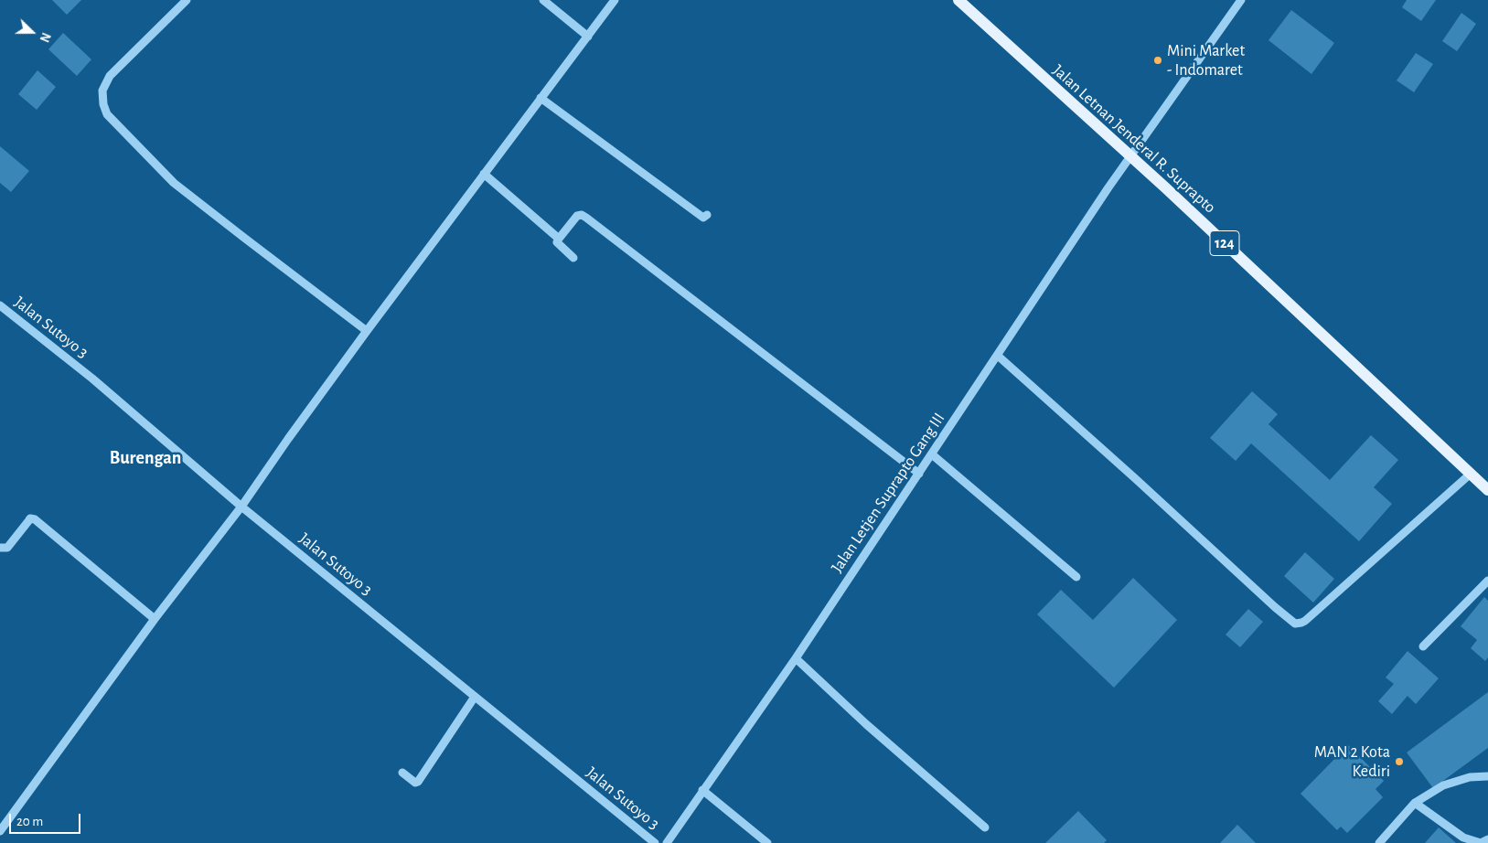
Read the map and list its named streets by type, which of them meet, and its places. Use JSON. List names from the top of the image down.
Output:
{
  "streets": {
    "main road": ["Jalan Letnan Jenderal R. Suprapto", "124"],
    "street": ["Jalan Sutoyo 3", "Jalan Letjen Suprapto Gang III"]
  },
  "crossings": [
    ["Jalan Letnan Jenderal R. Suprapto", "Jalan Letjen Suprapto Gang III"]
  ],
  "districts": ["Burengan"],
  "places": ["Mini Market - Indomaret", "MAN 2 Kota Kediri"],
  "scale_bar": "20 m",
  "north": "right"
}
